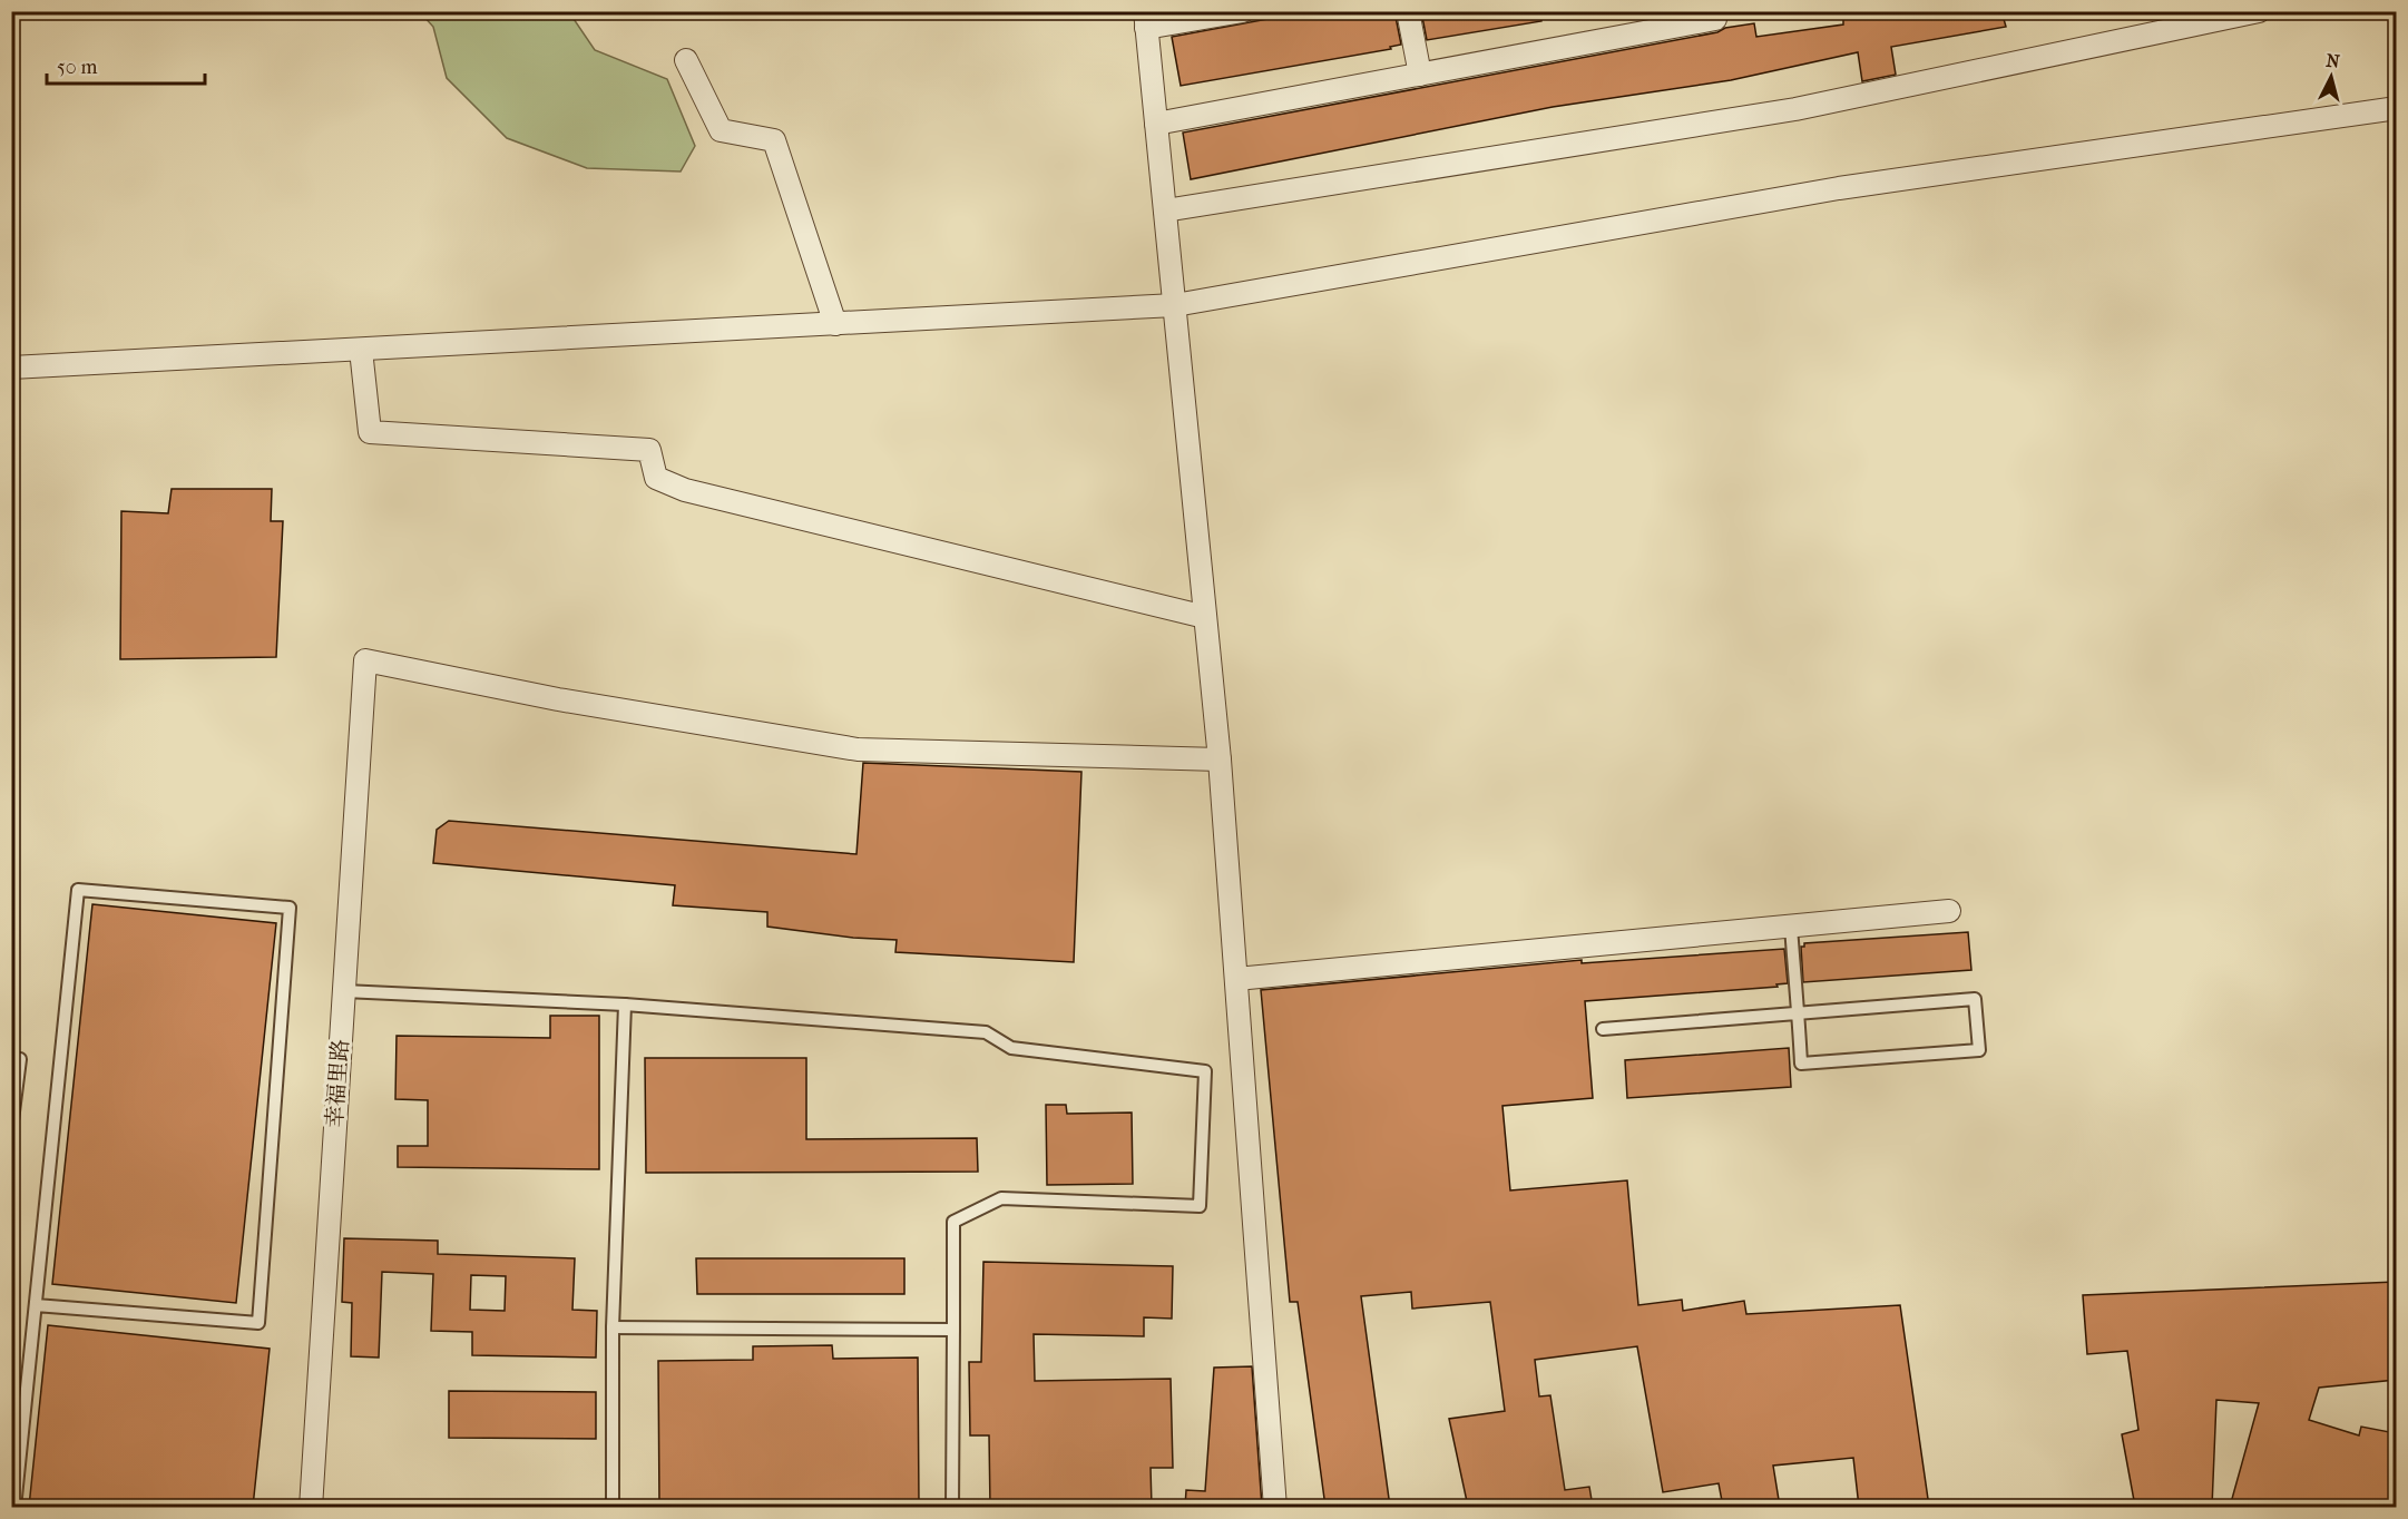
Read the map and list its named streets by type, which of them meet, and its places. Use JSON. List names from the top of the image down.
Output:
{
  "streets": {
    "street": ["幸福里路"]
  },
  "scale_bar": "50 m",
  "north": "top"
}
